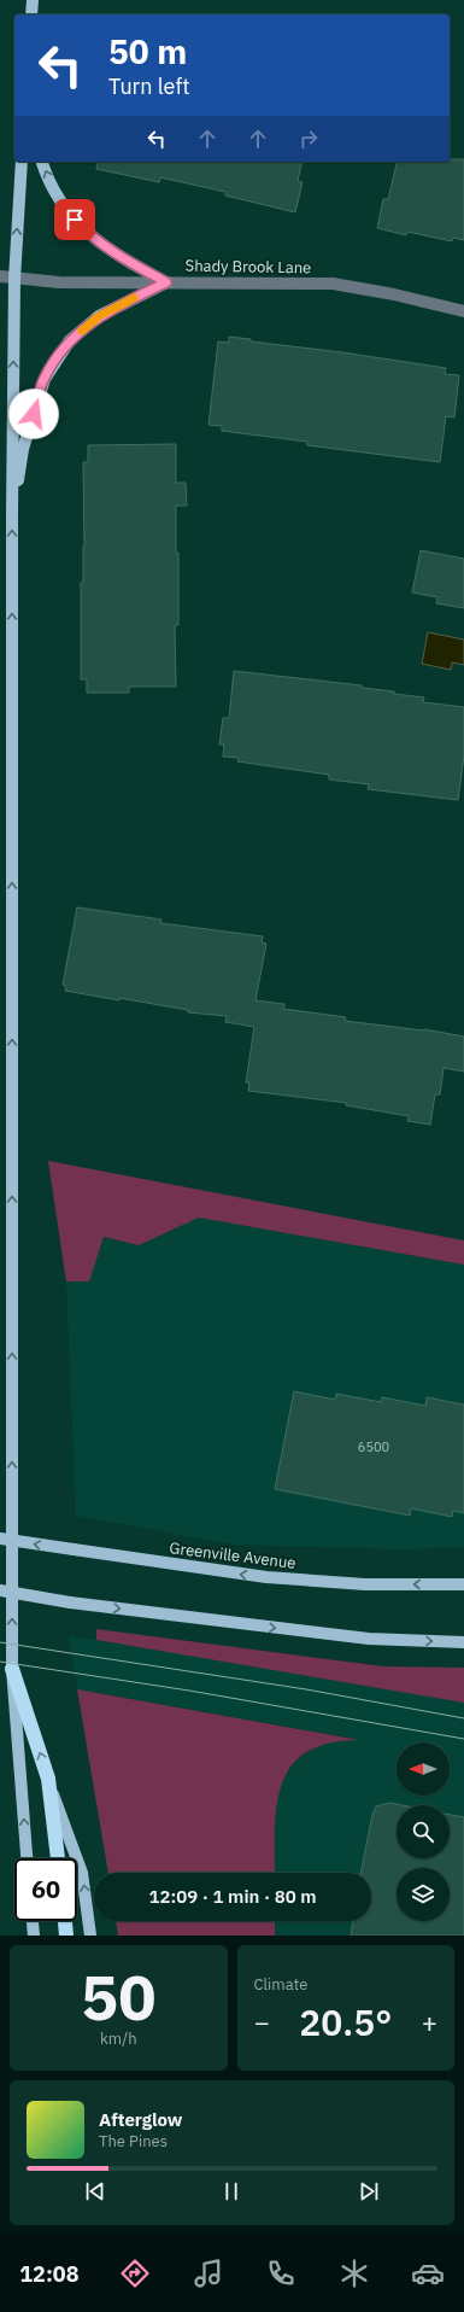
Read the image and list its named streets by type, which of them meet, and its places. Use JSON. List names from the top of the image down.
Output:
{
  "streets": {
    "main road": ["Greenville Avenue"],
    "street": ["Shady Brook Lane"]
  },
  "house_numbers": ["6500"],
  "north": "left",
  "page": {
    "turn": ["50 m", "Turn left"],
    "limit": "60",
    "trip": "12:09 · 1 min · 80 m",
    "tile": [
      ["50", "km/h"],
      "Climate"
    ],
    "heat": ["−", "20.5°", "+"],
    "song": ["Afterglow", "The Pines"],
    "tabs": "12:08"
  }
}
